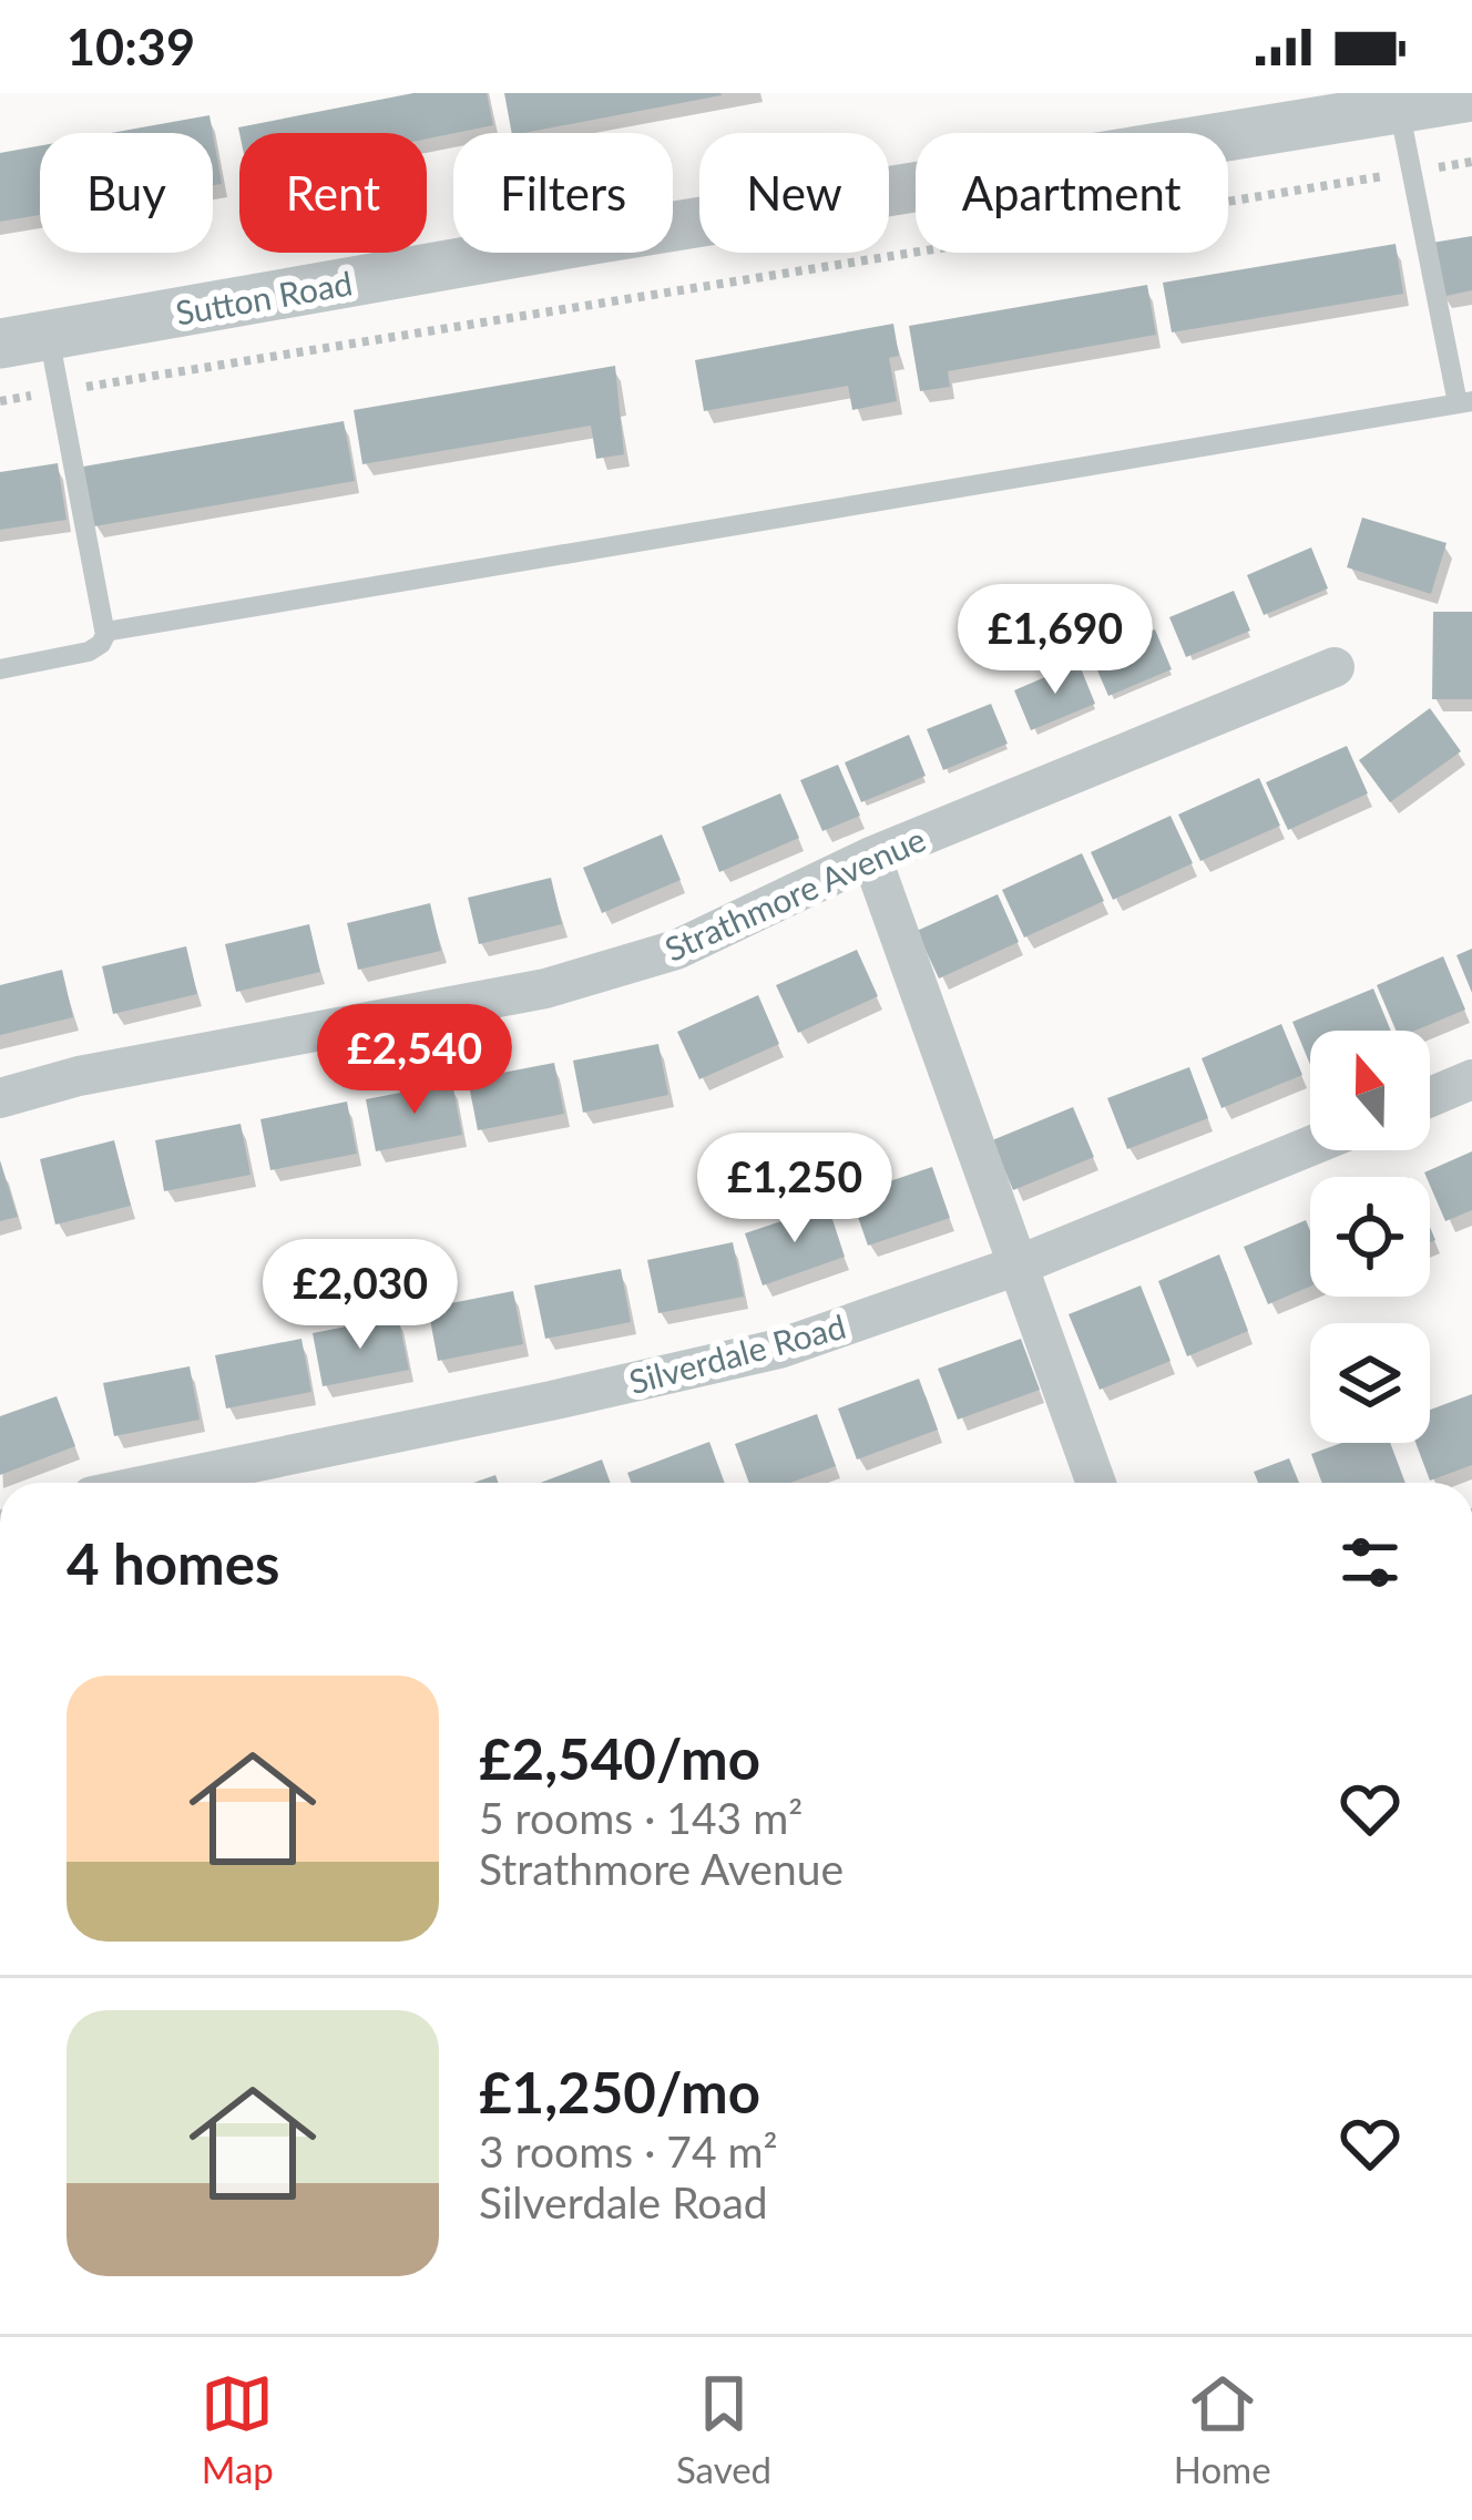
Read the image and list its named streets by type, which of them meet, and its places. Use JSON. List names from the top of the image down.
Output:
{
  "streets": {
    "street": ["Sutton Road", "Strathmore Avenue", "Silverdale Road"]
  },
  "north": "top",
  "page": {
    "status": "10:39",
    "chip": [
      "Buy",
      "Rent",
      "Filters",
      "New",
      "Apartment"
    ],
    "price": [
      "£1,690",
      "£2,540",
      "£1,250",
      "£2,030"
    ],
    "heading": "4 homes",
    "list": [
      {
        "name": "£2,540/mo",
        "note": "5 rooms · 143 m² · Strathmore Avenue"
      },
      {
        "name": "£1,250/mo",
        "note": "3 rooms · 74 m² · Silverdale Road"
      }
    ],
    "tabs": ["Map", "Saved", "Home"]
  }
}
